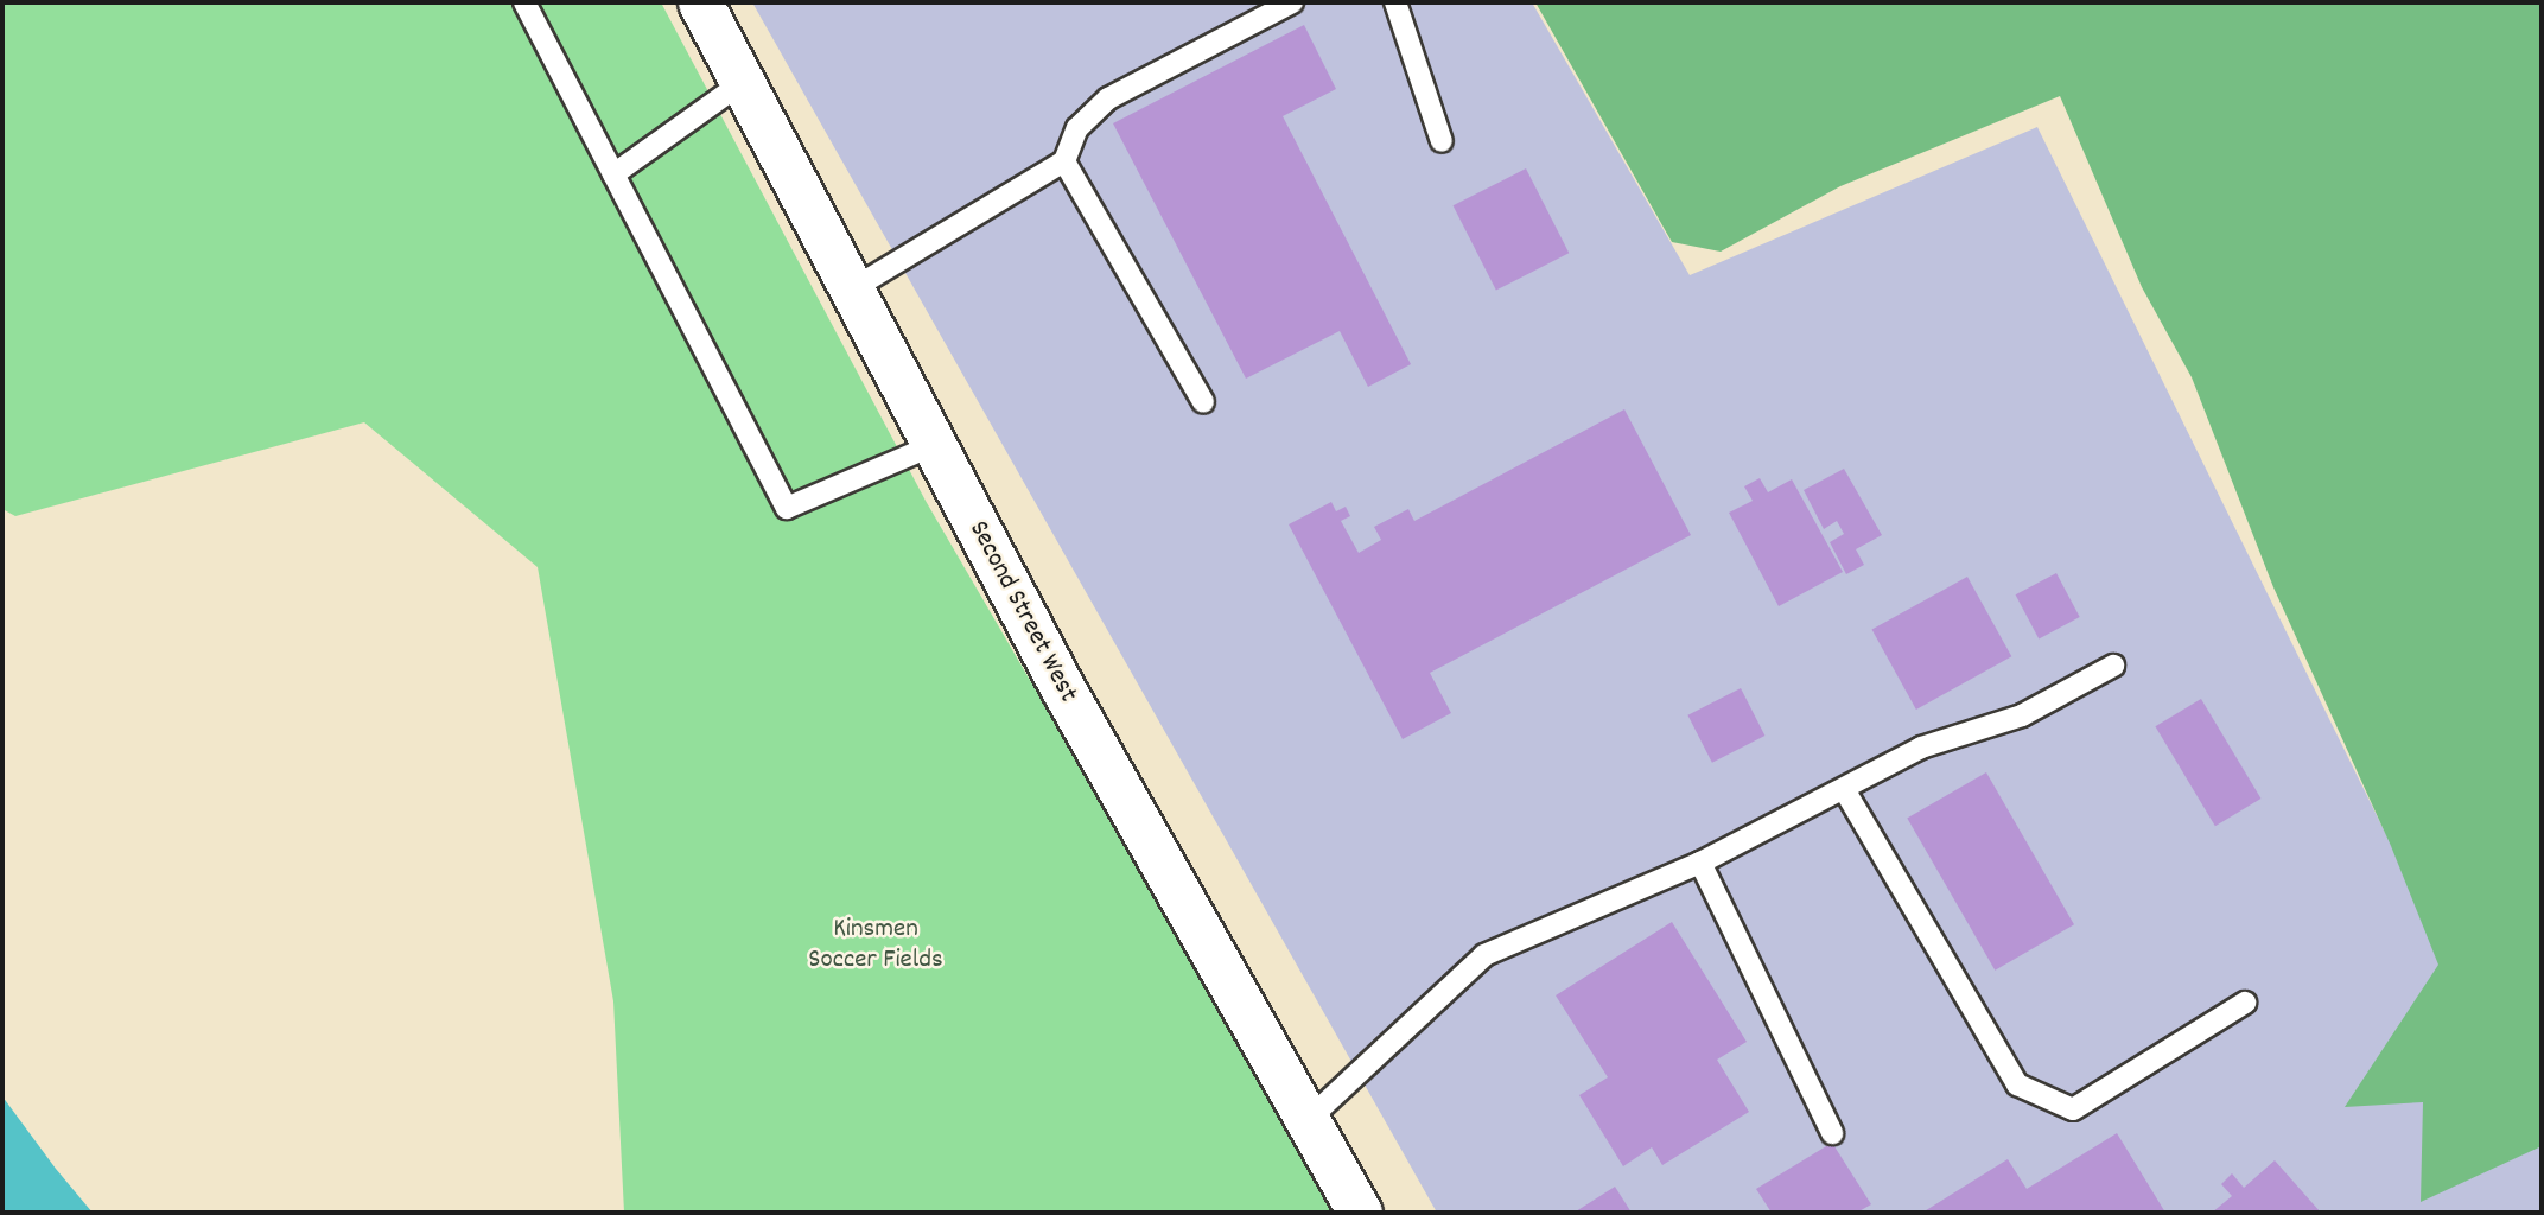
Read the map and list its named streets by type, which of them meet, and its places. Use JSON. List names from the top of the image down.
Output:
{
  "streets": {
    "street": ["Second Street West"]
  },
  "parks": ["Kinsmen Soccer Fields"]
}
